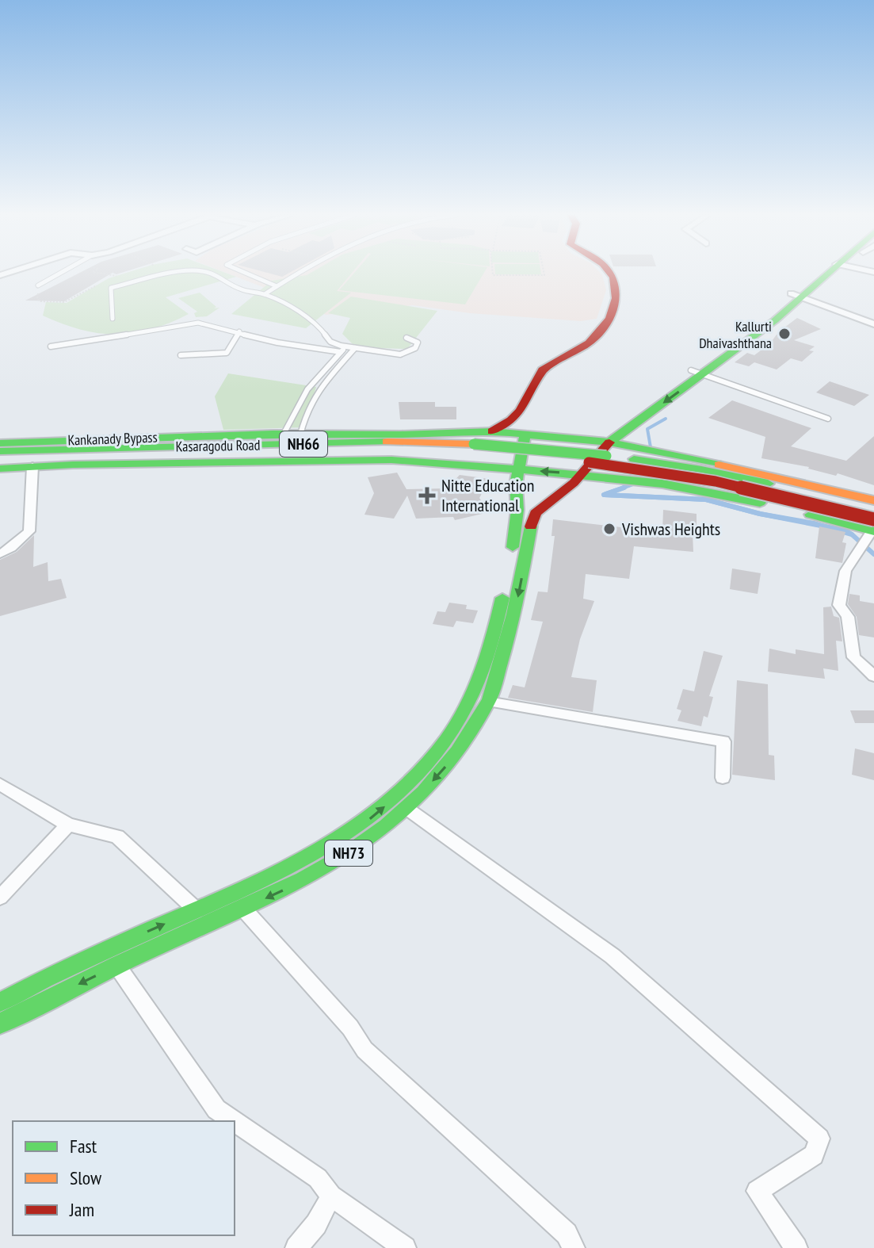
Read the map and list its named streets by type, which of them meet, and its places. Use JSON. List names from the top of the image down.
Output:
{
  "streets": {
    "main road": [
      "Kankanady Bypass",
      "NH66",
      "Kasaragodu Road",
      "NH73"
    ]
  },
  "crossings": [
    ["Kankanady Bypass", "NH73"],
    ["NH66", "Kasaragodu Road"]
  ],
  "places": {
    "other": ["Kallurti Dhaivashthana", "Vishwas Heights"],
    "health": ["Nitte Education International"]
  },
  "legend": ["Fast", "Slow", "Jam"]
}
